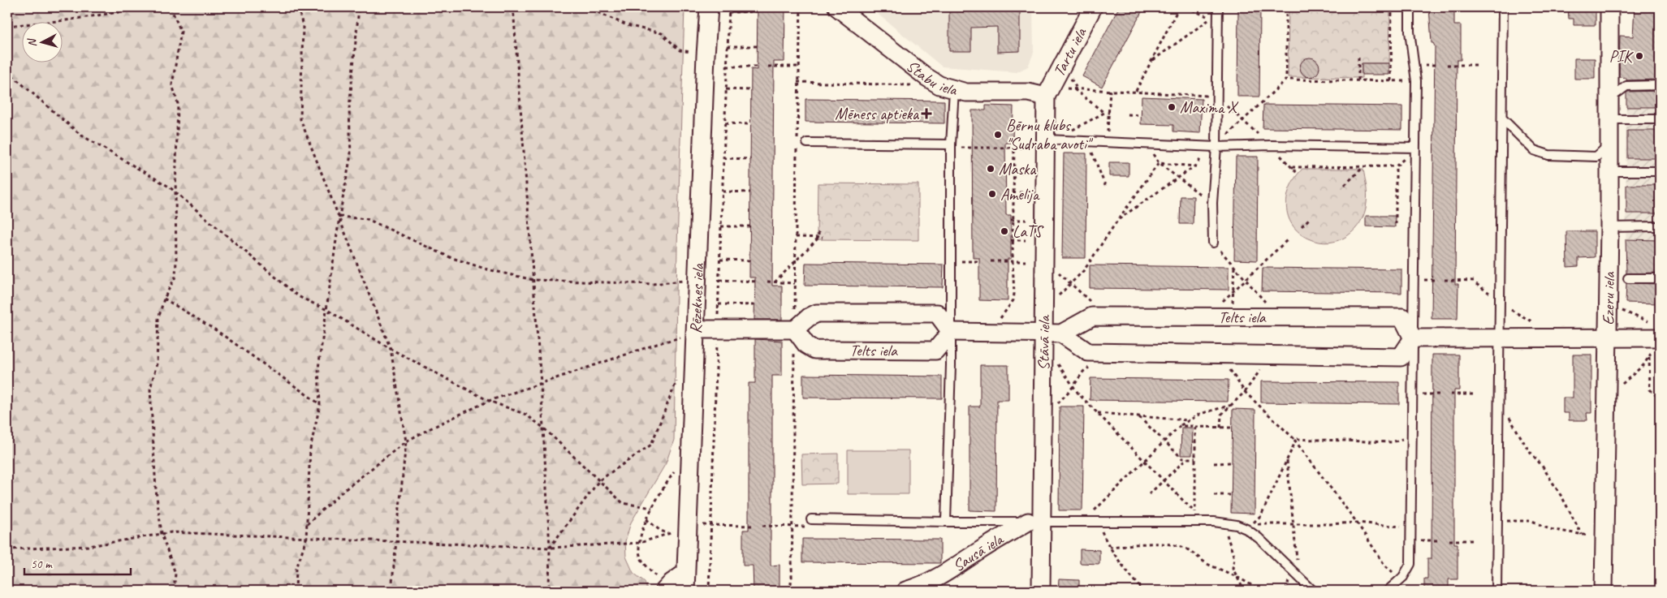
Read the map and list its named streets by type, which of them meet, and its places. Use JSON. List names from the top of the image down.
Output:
{
  "streets": {
    "street": [
      "Tartu iela",
      "Stabu iela",
      "Rēzeknes iela",
      "Ezeru iela",
      "Telts iela",
      "Stāvā iela",
      "Sausā iela"
    ]
  },
  "crossings": [
    ["Tartu iela", "Stabu iela"],
    ["Tartu iela", "Stāvā iela"],
    ["Stabu iela", "Stāvā iela"],
    ["Stāvā iela", "Sausā iela"]
  ],
  "places": {
    "other": [
      "PIK",
      "Maxima X",
      "Bērnu klubs \"Sudraba avoti\"",
      "Maska",
      "Amelija",
      "LaTS"
    ],
    "health": ["Mēness aptieka"]
  },
  "scale_bar": "50 m",
  "north": "left"
}
